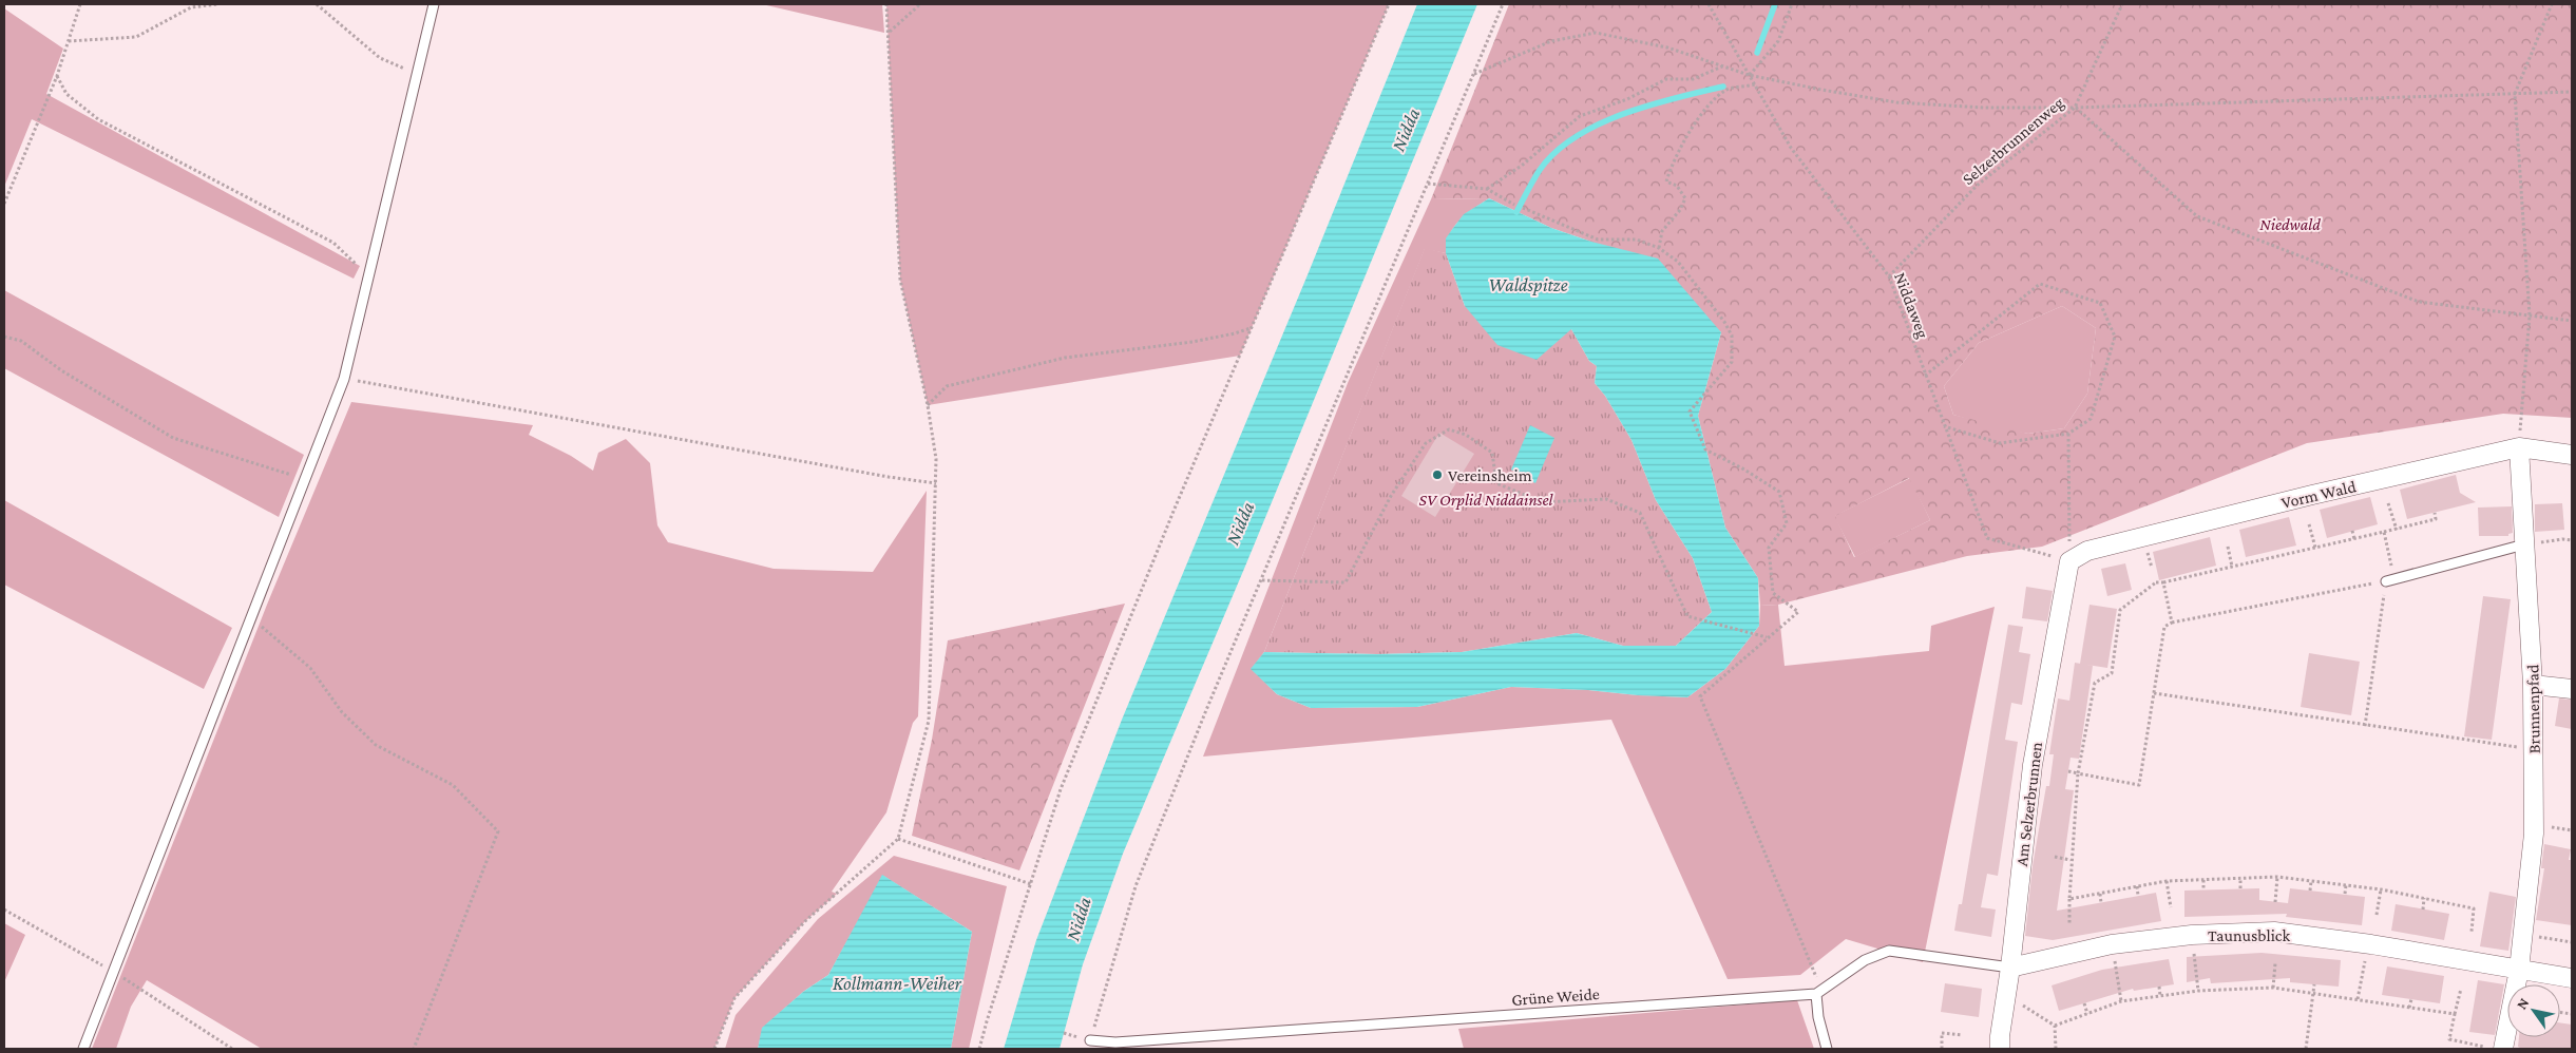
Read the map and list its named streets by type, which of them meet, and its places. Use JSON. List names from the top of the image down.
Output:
{
  "streets": {
    "street": [
      "Vorm Wald",
      "Brunnenpfad",
      "Am Selzerbrunnen",
      "Taunusblick"
    ],
    "lane": ["Grüne Weide"],
    "path": ["Selzerbrunnenweg", "Niddaweg"]
  },
  "crossings": [
    ["Selzerbrunnenweg", "Niddaweg"],
    ["Niddaweg", "Vorm Wald"],
    ["Niddaweg", "Am Selzerbrunnen"],
    ["Vorm Wald", "Brunnenpfad"],
    ["Vorm Wald", "Am Selzerbrunnen"],
    ["Brunnenpfad", "Taunusblick"],
    ["Am Selzerbrunnen", "Taunusblick"]
  ],
  "water": ["Nidda", "Waldspitze", "Kollmann-Weiher"],
  "parks": ["Niedwald", "SV Orplid Niddainsel"],
  "places": ["Vereinsheim"],
  "north": "top left"
}
